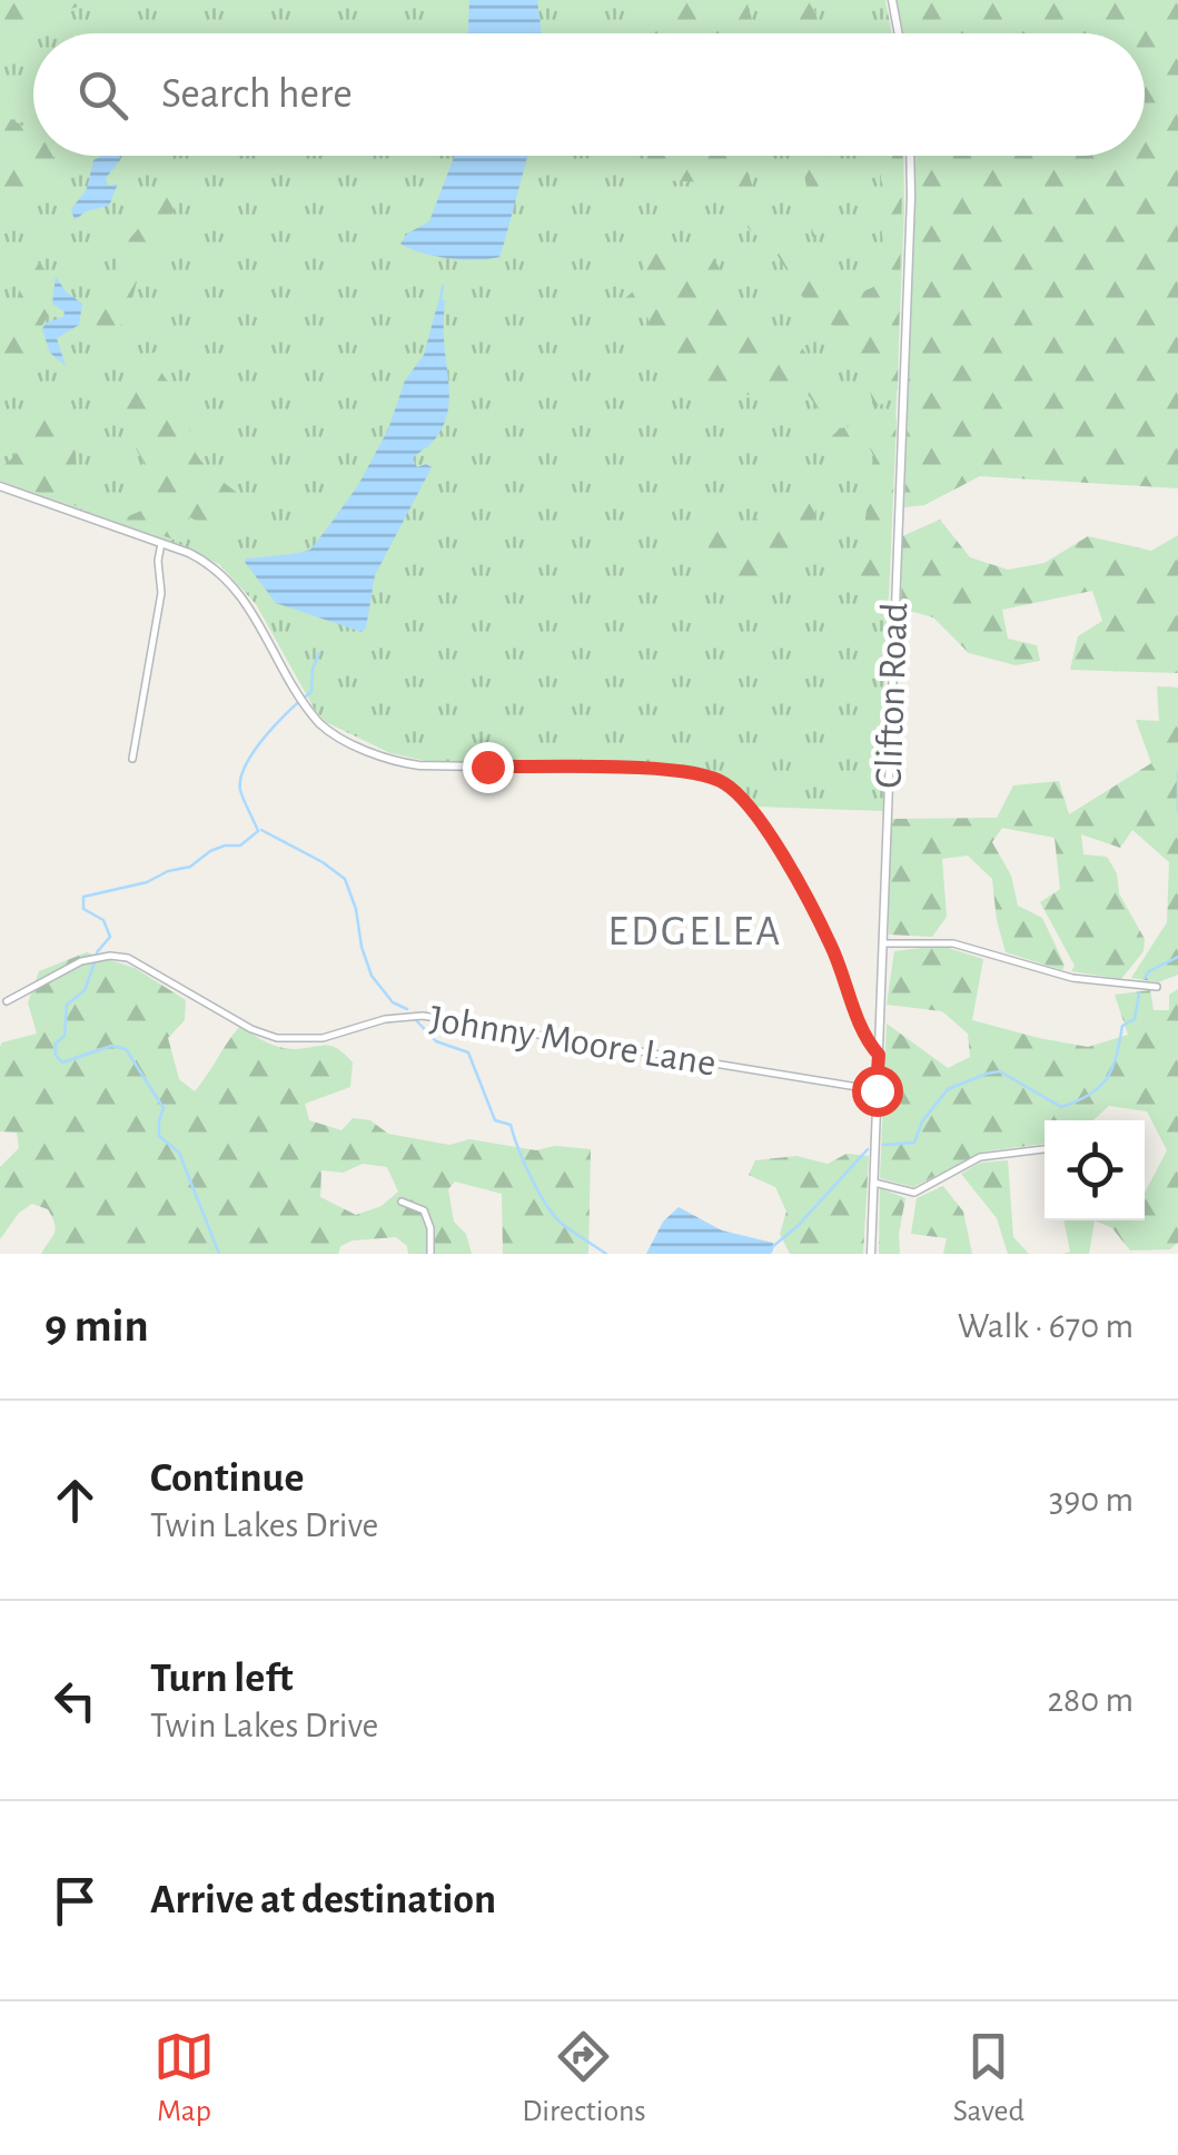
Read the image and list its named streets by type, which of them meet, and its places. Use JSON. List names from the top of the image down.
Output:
{
  "streets": {
    "main road": ["Clifton Road"],
    "street": ["Johnny Moore Lane"]
  },
  "crossings": [
    ["Clifton Road", "Johnny Moore Lane"]
  ],
  "districts": ["EDGELEA"],
  "page": {
    "search": "Search here",
    "heading": ["9 min", "Walk · 670 m"],
    "list": [
      ["Continue", "Twin Lakes Drive", "390 m"],
      ["Turn left", "Twin Lakes Drive", "280 m"],
      "Arrive at destination"
    ],
    "nav": ["Map", "Directions", "Saved"]
  }
}
